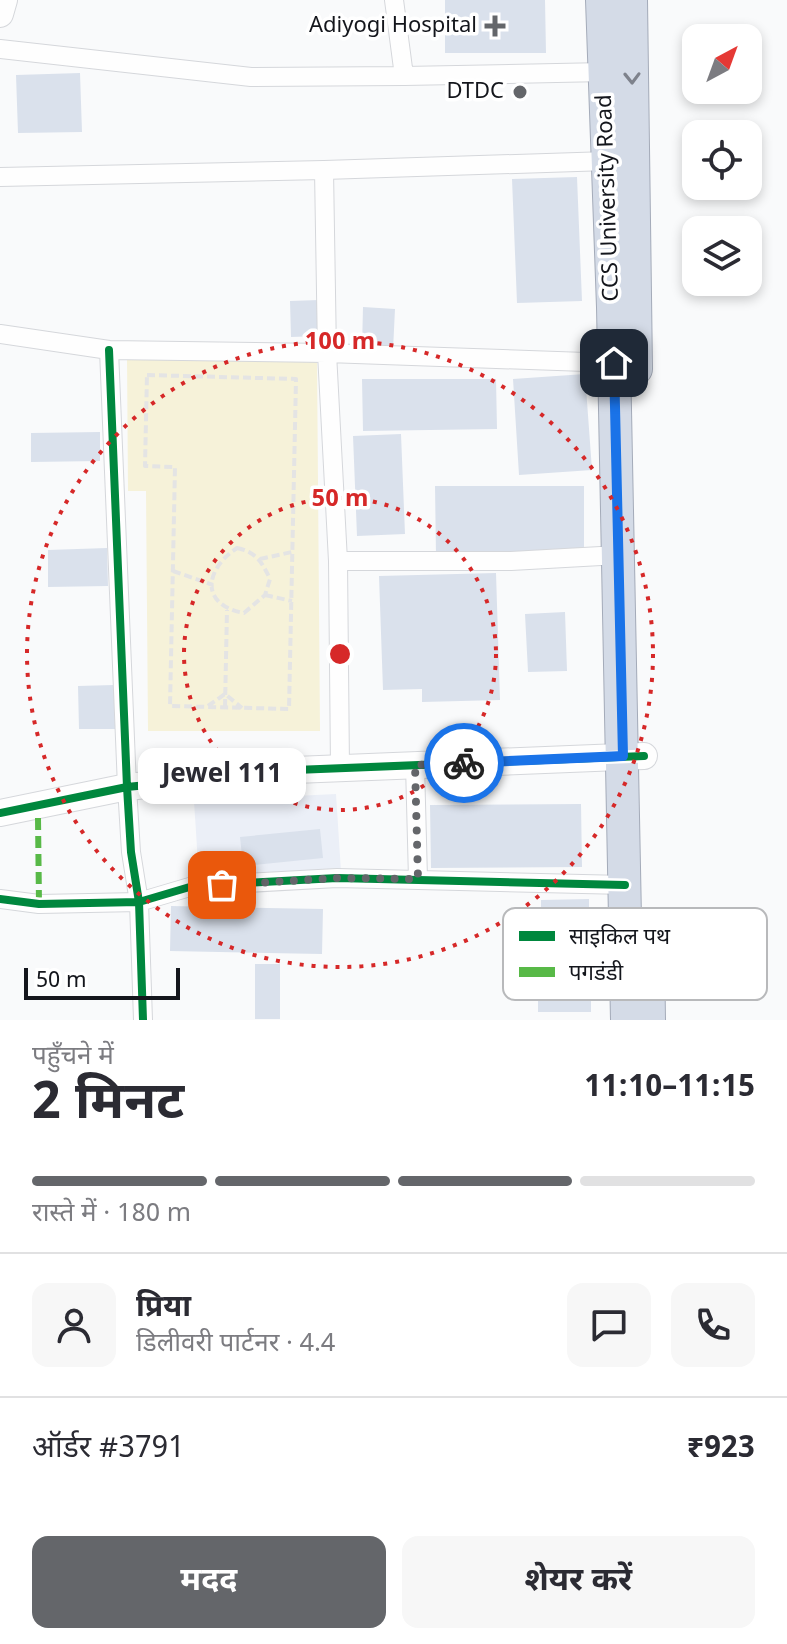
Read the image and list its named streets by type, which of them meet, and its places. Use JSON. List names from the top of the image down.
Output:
{
  "streets": {
    "highway": ["CCS University Road"]
  },
  "places": {
    "health": ["Adiyogi Hospital"],
    "other": ["DTDC", "Jewel 111"]
  },
  "legend": ["साइकिल पथ", "पगडंडी"],
  "scale_bar": "50 m",
  "north": "top right",
  "page": {
    "bubble": "Jewel 111",
    "scale": "50 m",
    "heading": ["2 मिनट", "पहुँचने में", "11:10–11:15"],
    "panel": [
      "प्रिया",
      "डिलीवरी पार्टनर · 4.4",
      "ऑर्डर #3791",
      "₹923"
    ],
    "bar": "रास्ते में · 180 m",
    "buttons": ["मदद", "शेयर करें"]
  },
  "rings": ["100 m", "50 m"]
}
